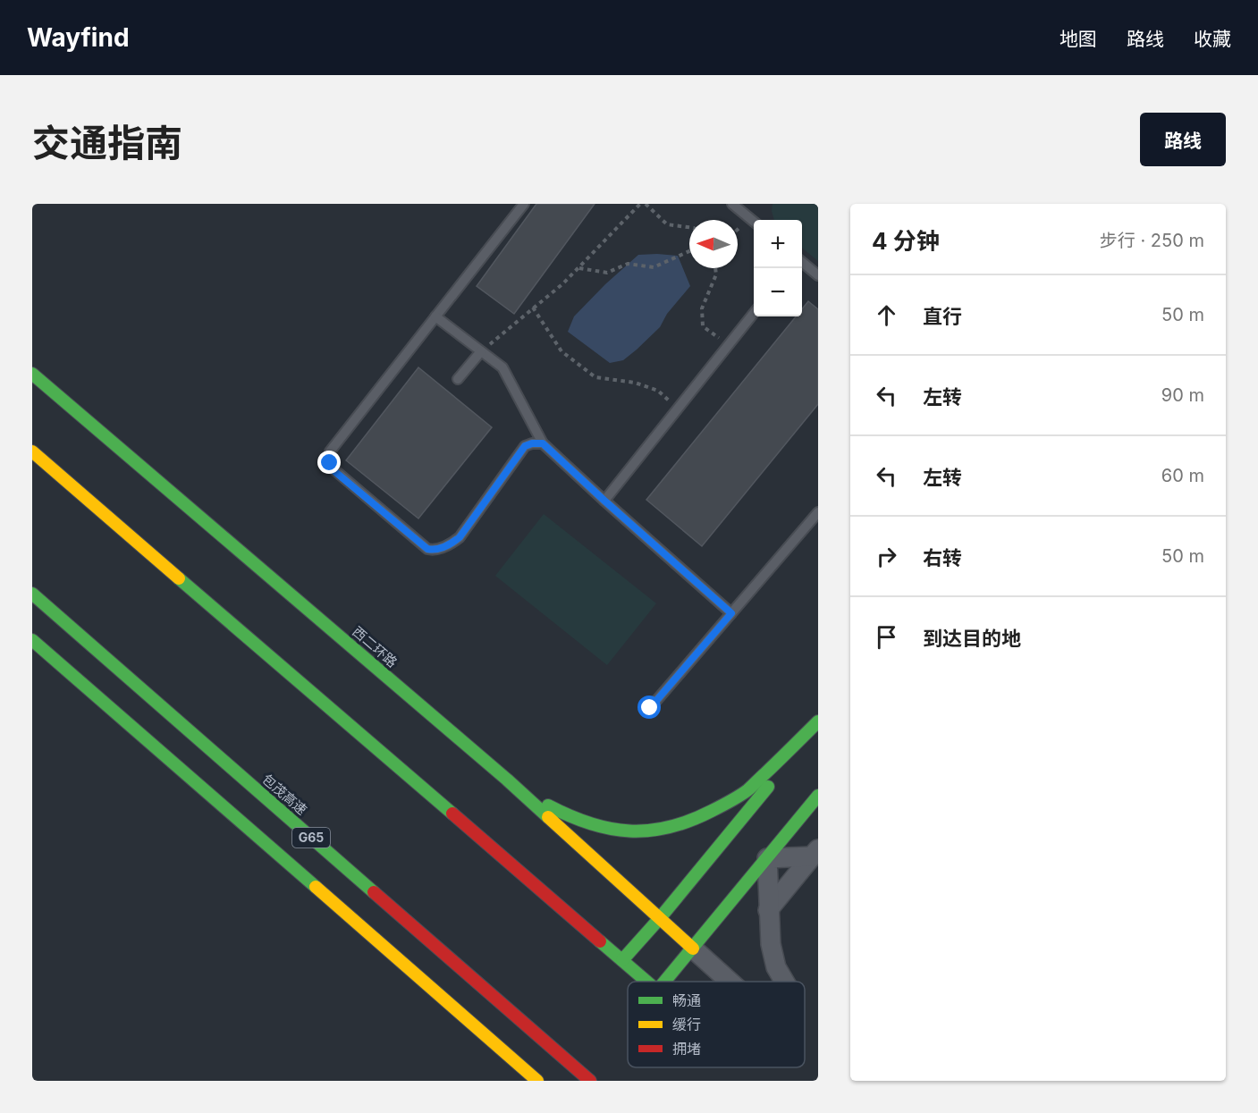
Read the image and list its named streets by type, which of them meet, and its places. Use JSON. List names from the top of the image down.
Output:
{
  "streets": {
    "main road": ["西二环路", "包茂高速", "G65"]
  },
  "legend": ["畅通", "缓行", "拥堵"],
  "north": "left",
  "page": {
    "header": "Wayfind",
    "nav": ["地图", "路线", "收藏"],
    "title": "交通指南",
    "buttons": "路线",
    "heading": ["4 分钟", "步行 · 250 m"],
    "map_buttons": ["+", "−"],
    "list": [
      ["直行", "50 m"],
      ["左转", "90 m"],
      ["左转", "60 m"],
      ["右转", "50 m"],
      "到达目的地"
    ]
  }
}
